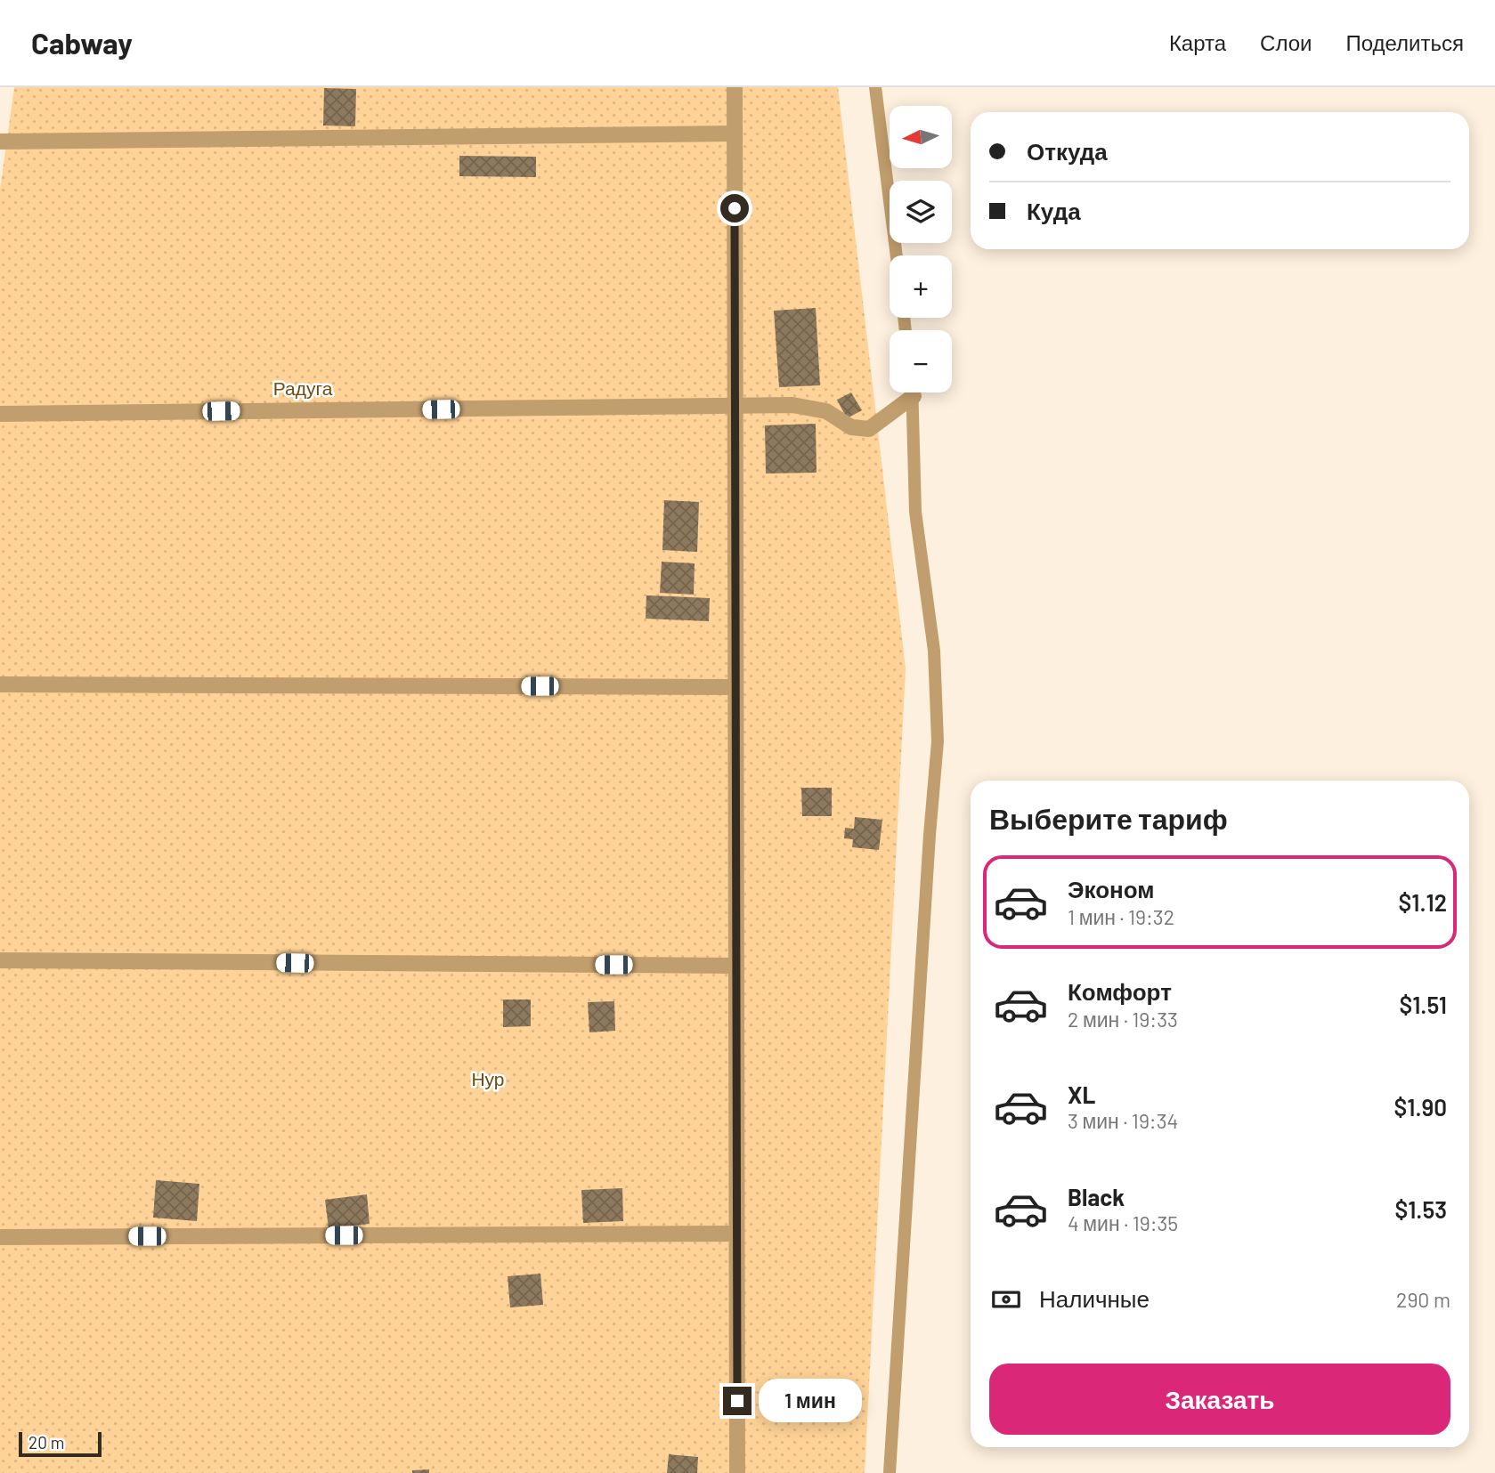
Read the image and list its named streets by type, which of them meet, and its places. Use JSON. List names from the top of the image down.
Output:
{
  "parks": ["Радуга", "Нур"],
  "scale_bar": "20 m",
  "north": "left",
  "page": {
    "header": "Cabway",
    "nav": ["Карта", "Слои", "Поделиться"],
    "map_buttons": ["+", "−"],
    "banner": ["Откуда", "Куда"],
    "heading": "Выберите тариф",
    "list": [
      {
        "name": "Эконом",
        "note": "1 мин · 19:32",
        "value": "$1.12"
      },
      {
        "name": "Комфорт",
        "note": "2 мин · 19:33",
        "value": "$1.51"
      },
      {
        "name": "XL",
        "note": "3 мин · 19:34",
        "value": "$1.90"
      },
      {
        "name": "Black",
        "note": "4 мин · 19:35",
        "value": "$1.53"
      }
    ],
    "pay": ["Наличные", "290 m"],
    "buttons": "Заказать",
    "bubble": "1 мин",
    "scale": "20 m"
  }
}
